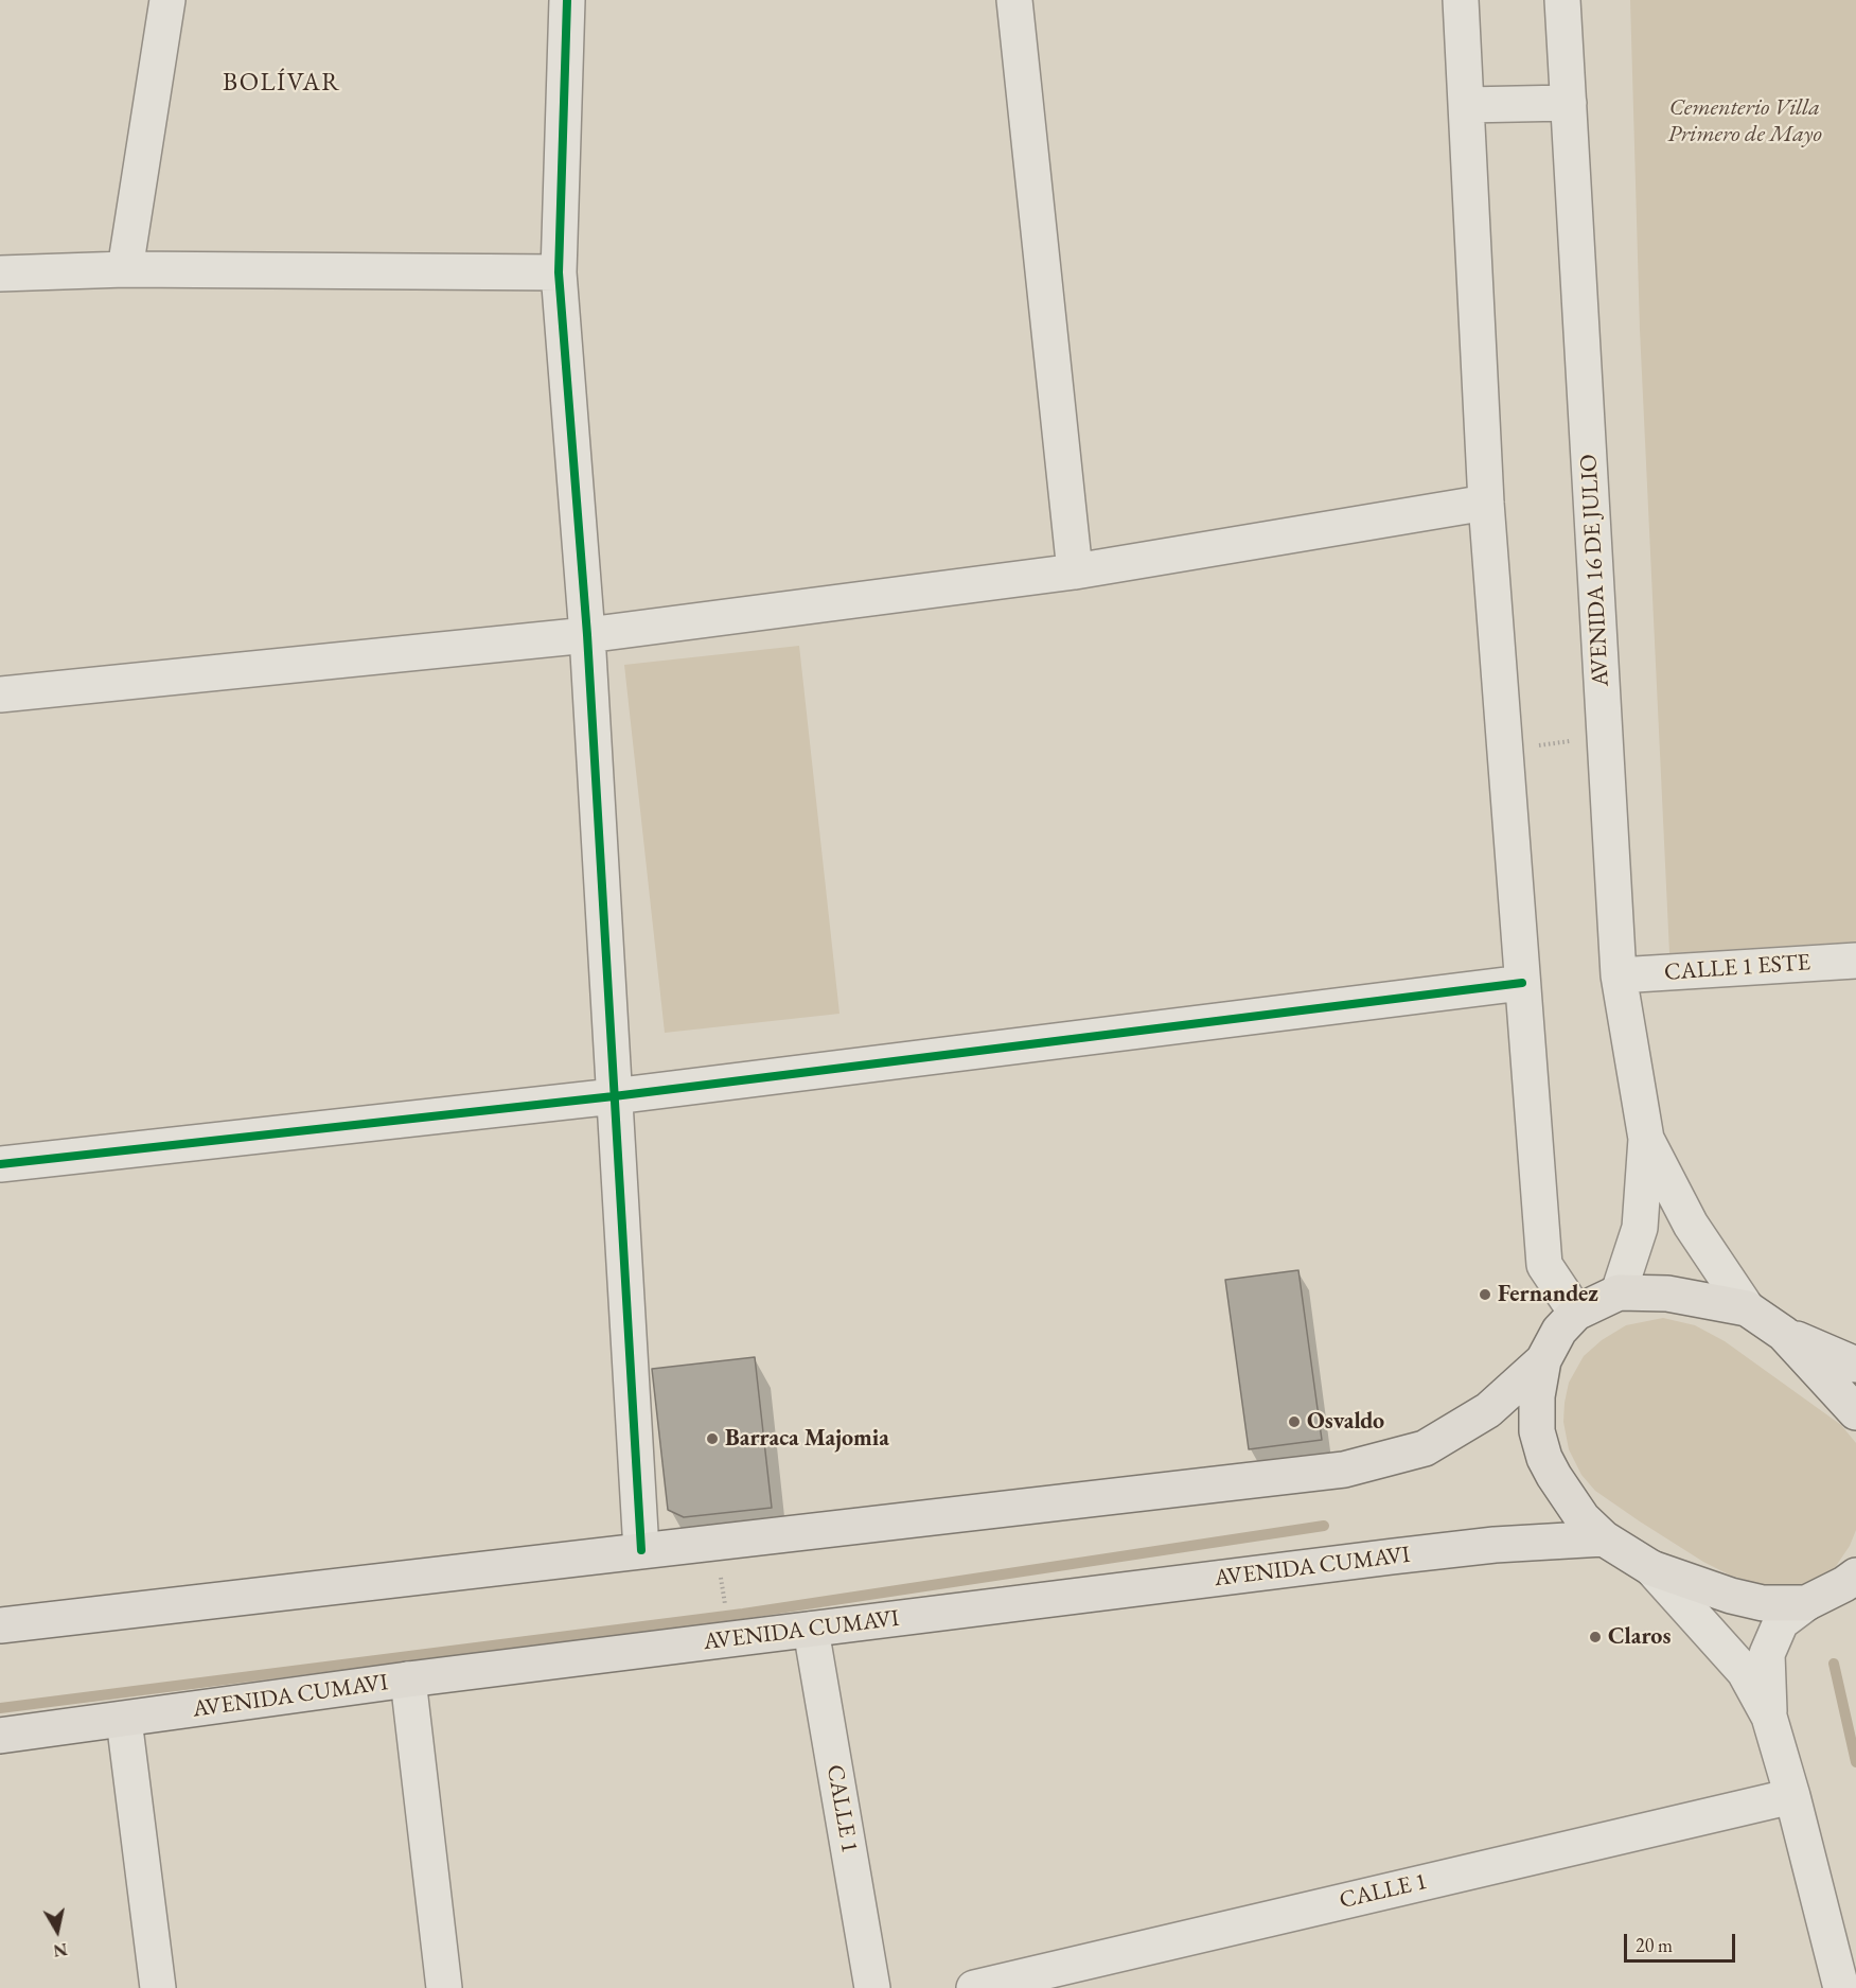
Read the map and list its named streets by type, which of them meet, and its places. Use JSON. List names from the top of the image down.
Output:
{
  "streets": {
    "main road": ["AVENIDA CUMAVI"],
    "street": ["AVENIDA 16 DE JULIO", "CALLE 1 ESTE", "CALLE 1"]
  },
  "crossings": [
    ["AVENIDA 16 DE JULIO", "CALLE 1 ESTE"],
    ["AVENIDA CUMAVI", "CALLE 1"]
  ],
  "districts": ["BOLÍVAR"],
  "parks": ["Cementerio Villa Primero de Mayo"],
  "places": [
    "Fernandez",
    "Osvaldo",
    "Barraca Majomia",
    "Claros"
  ],
  "scale_bar": "20 m",
  "north": "bottom"
}
